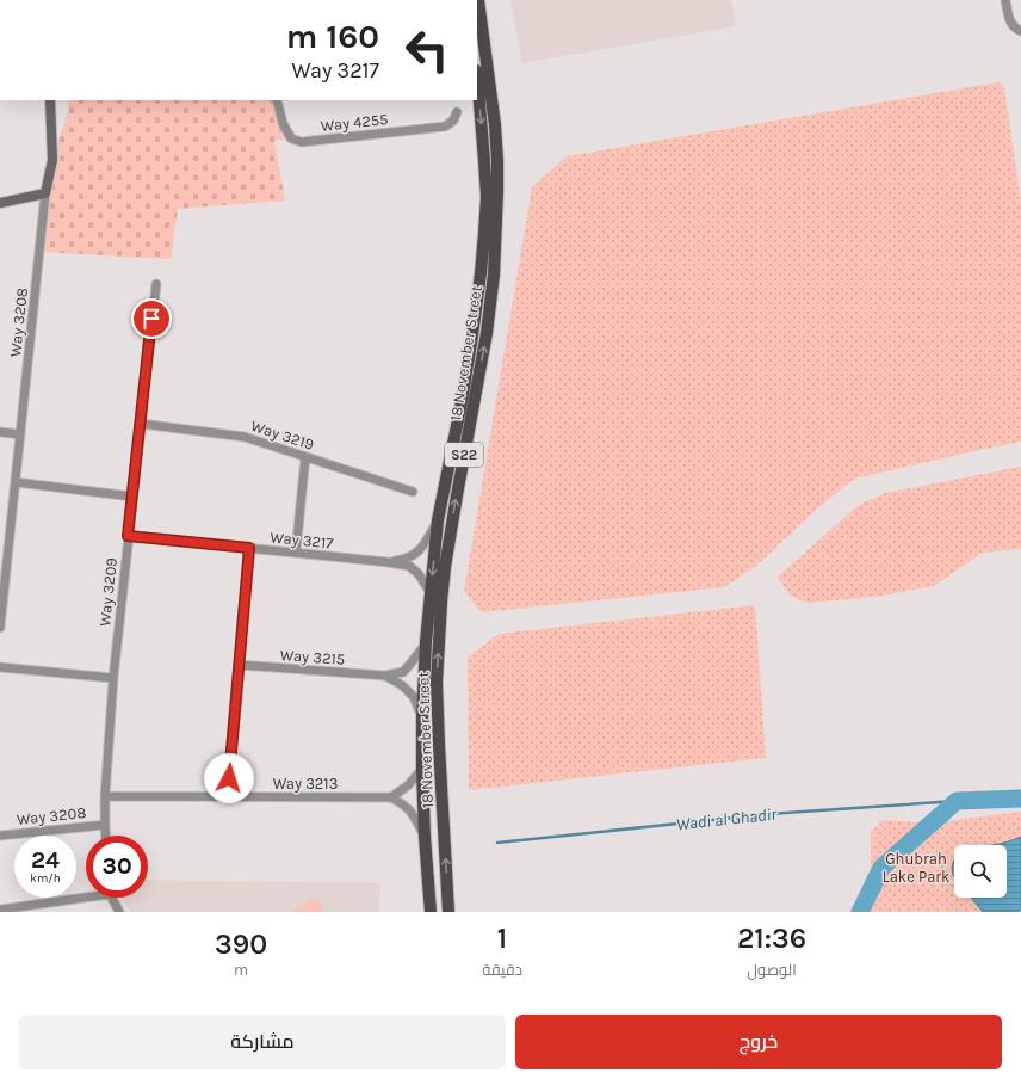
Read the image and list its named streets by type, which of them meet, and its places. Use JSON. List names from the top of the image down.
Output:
{
  "streets": {
    "main road": ["18 November Street", "S22"],
    "street": [
      "Way 4255",
      "Way 3208",
      "Way 3219",
      "Way 3217",
      "Way 3209",
      "Way 3215",
      "Way 3213"
    ]
  },
  "crossings": [
    ["Way 3208", "Way 3209"],
    ["18 November Street", "Way 3217"],
    ["18 November Street", "Way 3215"],
    ["Way 3219", "Way 3209"],
    ["Way 3217", "Way 3209"],
    ["Way 3209", "Way 3213"]
  ],
  "water": ["Wadi al Ghadir"],
  "parks": ["Ghubrah Lake Park"],
  "page": {
    "turn": ["160 m", "Way 3217"],
    "speed": "24 km/h",
    "limit": "30",
    "eta": [
      "21:36",
      "الوصول",
      "1",
      "دقيقة",
      "390",
      "m"
    ],
    "buttons": ["خروج", "مشاركة"]
  }
}
